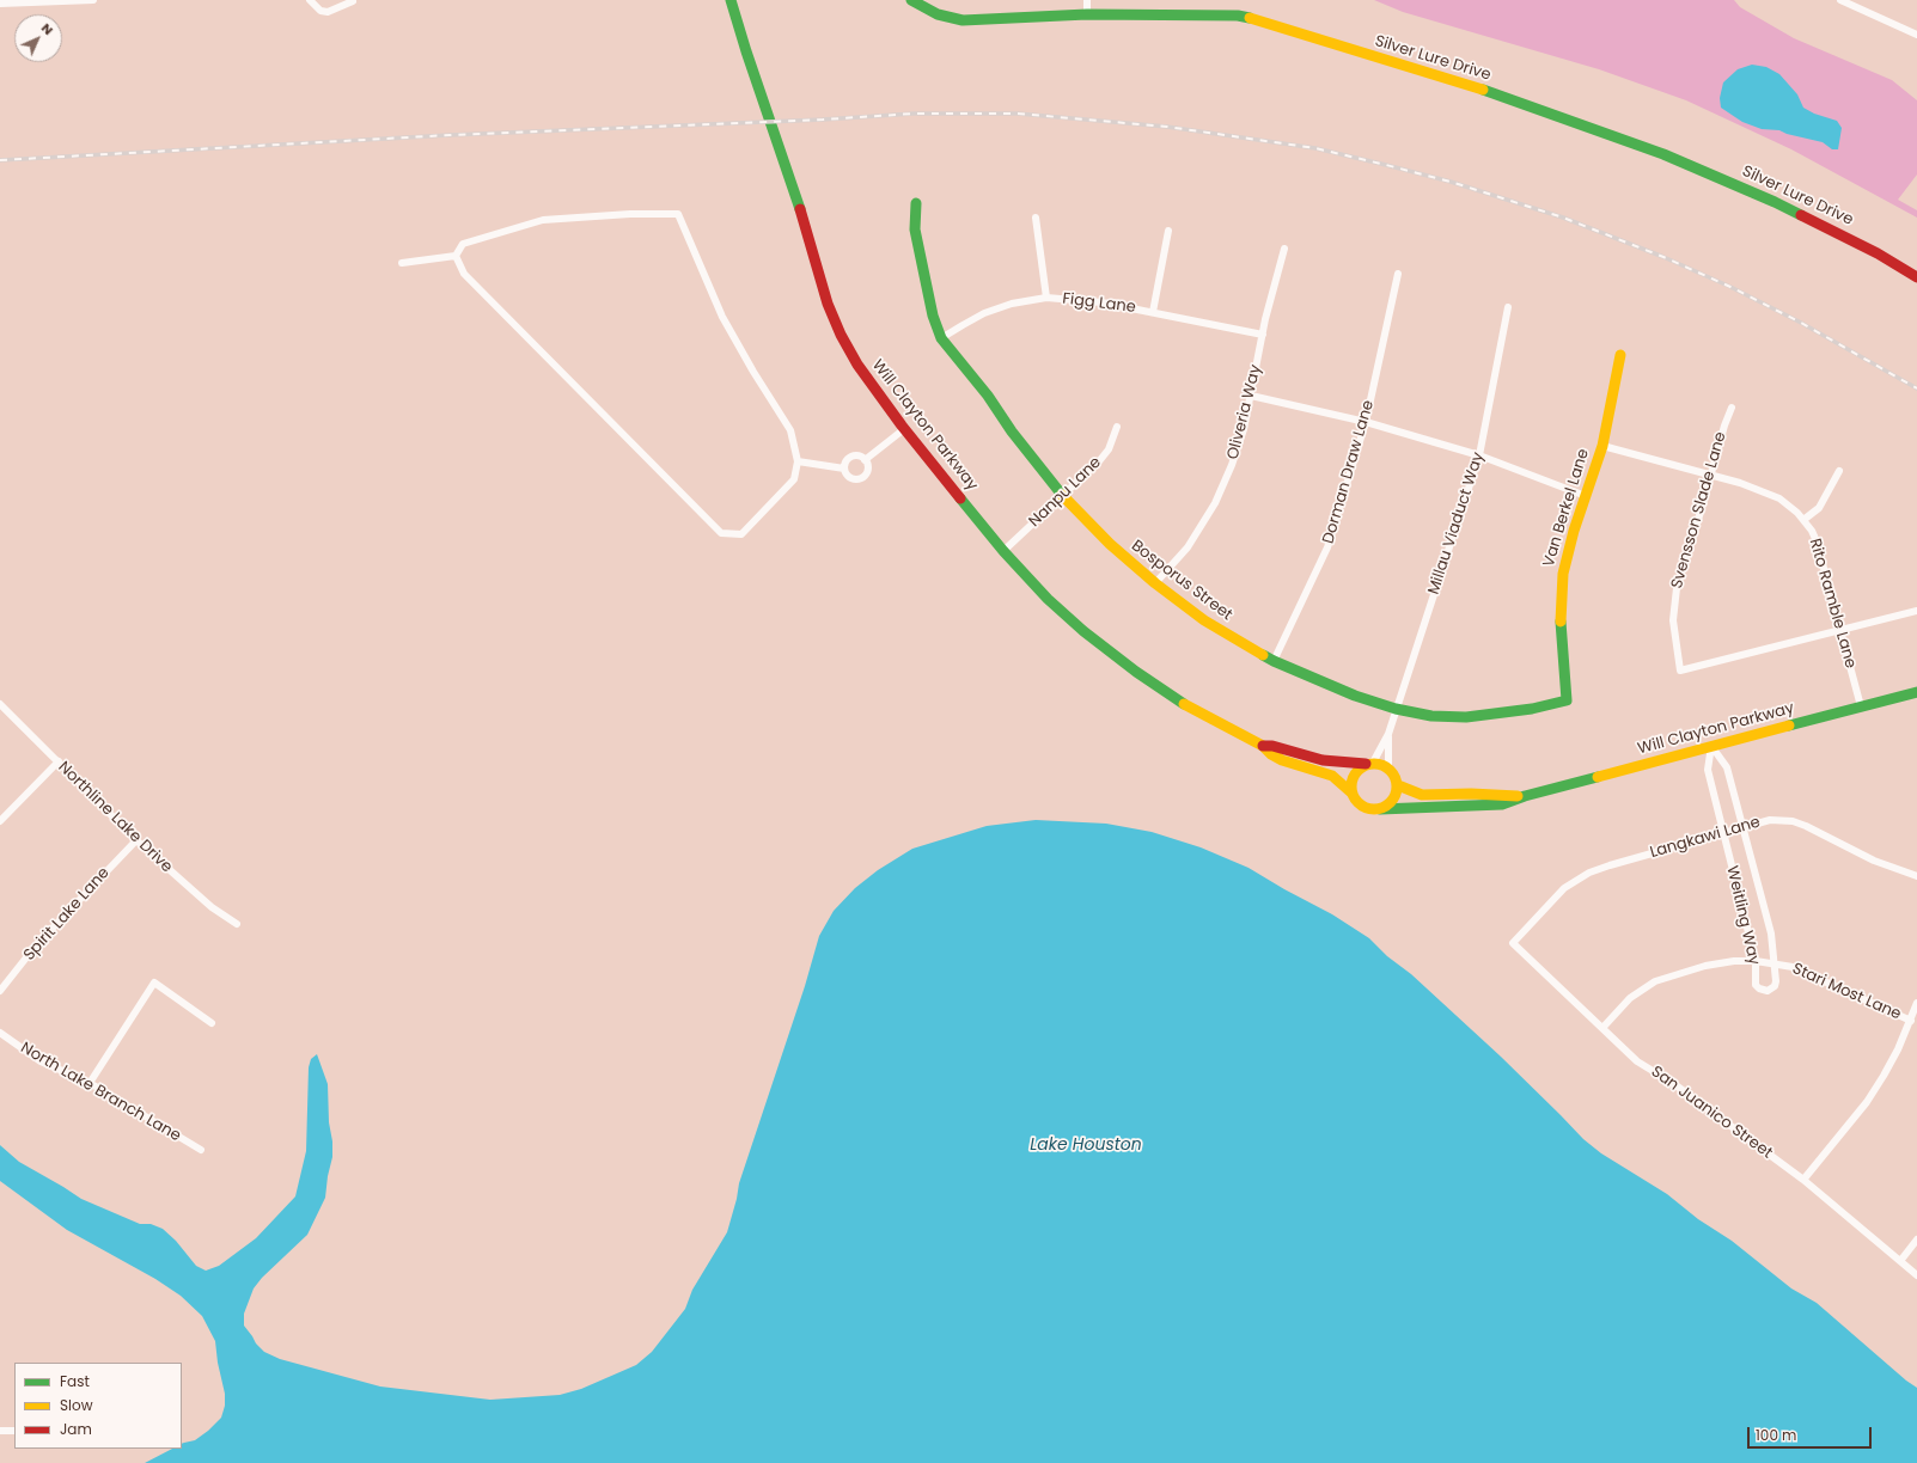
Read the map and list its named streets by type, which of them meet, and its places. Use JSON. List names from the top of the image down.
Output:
{
  "streets": {
    "street": [
      "Silver Lure Drive",
      "Figg Lane",
      "Oliveria Way",
      "Will Clayton Parkway",
      "Dorman Draw Lane",
      "Nanpu Lane",
      "Van Berkel Lane",
      "Svensson Slade Lane",
      "Millau Viaduct Way",
      "Bosporus Street",
      "Rito Ramble Lane",
      "Northline Lake Drive",
      "Langkawi Lane",
      "Spirit Lake Lane",
      "Weitling Way",
      "Stari Most Lane",
      "North Lake Branch Lane",
      "San Juanico Street"
    ]
  },
  "crossings": [
    ["Figg Lane", "Oliveria Way"],
    ["Figg Lane", "Bosporus Street"],
    ["Oliveria Way", "Bosporus Street"],
    ["Will Clayton Parkway", "Nanpu Lane"],
    ["Will Clayton Parkway", "Millau Viaduct Way"],
    ["Will Clayton Parkway", "Rito Ramble Lane"],
    ["Will Clayton Parkway", "Weitling Way"],
    ["Dorman Draw Lane", "Bosporus Street"],
    ["Nanpu Lane", "Bosporus Street"],
    ["Van Berkel Lane", "Bosporus Street"],
    ["Van Berkel Lane", "Rito Ramble Lane"],
    ["Svensson Slade Lane", "Rito Ramble Lane"],
    ["Millau Viaduct Way", "Bosporus Street"],
    ["Northline Lake Drive", "Spirit Lake Lane"],
    ["Langkawi Lane", "Weitling Way"],
    ["Langkawi Lane", "San Juanico Street"],
    ["Weitling Way", "Stari Most Lane"],
    ["Stari Most Lane", "San Juanico Street"]
  ],
  "water": ["Lake Houston"],
  "legend": ["Fast", "Slow", "Jam"],
  "scale_bar": "100 m",
  "north": "top right"
}
